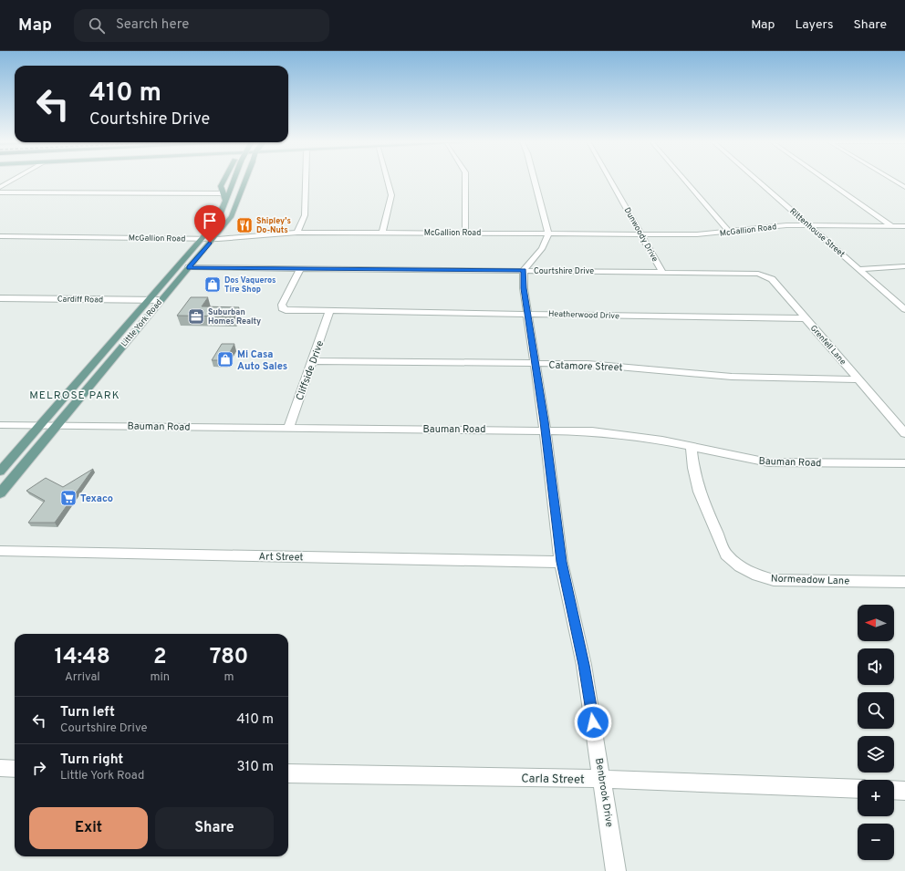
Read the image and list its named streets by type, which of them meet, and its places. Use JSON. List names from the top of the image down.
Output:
{
  "streets": {
    "main road": ["Little York Road"],
    "street": [
      "McGallion Road",
      "Rittenhouse Street",
      "Dunwoody Drive",
      "Courtshire Drive",
      "Cardiff Road",
      "Heatherwood Drive",
      "Grenfell Lane",
      "Catamore Street",
      "Cliffside Drive",
      "Bauman Road",
      "Art Street",
      "Normeadow Lane",
      "Carla Street",
      "Benbrook Drive"
    ]
  },
  "crossings": [
    ["McGallion Road", "Rittenhouse Street"],
    ["McGallion Road", "Dunwoody Drive"],
    ["McGallion Road", "Little York Road"],
    ["Dunwoody Drive", "Courtshire Drive"],
    ["Courtshire Drive", "Heatherwood Drive"],
    ["Courtshire Drive", "Little York Road"],
    ["Courtshire Drive", "Grenfell Lane"],
    ["Courtshire Drive", "Benbrook Drive"],
    ["Cardiff Road", "Little York Road"],
    ["Heatherwood Drive", "Grenfell Lane"],
    ["Heatherwood Drive", "Cliffside Drive"],
    ["Heatherwood Drive", "Benbrook Drive"],
    ["Little York Road", "Bauman Road"],
    ["Grenfell Lane", "Catamore Street"],
    ["Catamore Street", "Cliffside Drive"],
    ["Catamore Street", "Benbrook Drive"],
    ["Cliffside Drive", "Bauman Road"],
    ["Bauman Road", "Normeadow Lane"],
    ["Bauman Road", "Benbrook Drive"],
    ["Art Street", "Benbrook Drive"],
    ["Carla Street", "Benbrook Drive"]
  ],
  "districts": ["MELROSE PARK"],
  "places": {
    "restaurant": ["Shipley's Do-Nuts"],
    "shop": ["Dos Vaqueros Tire Shop", "Mi Casa Auto Sales"],
    "office": ["Suburban Homes Realty"],
    "supermarket": ["Texaco"]
  },
  "north": "left",
  "page": {
    "header": "Map",
    "search": "Search here",
    "nav": ["Map", "Layers", "Share"],
    "turn": ["410 m", "Courtshire Drive"],
    "map_buttons": ["+", "−"],
    "eta": [
      "14:48",
      "Arrival",
      "2",
      "min",
      "780",
      "m"
    ],
    "list": [
      {
        "name": "Turn left",
        "note": "Courtshire Drive",
        "value": "410 m"
      },
      {
        "name": "Turn right",
        "note": "Little York Road",
        "value": "310 m"
      }
    ],
    "buttons": ["Exit", "Share"]
  }
}
